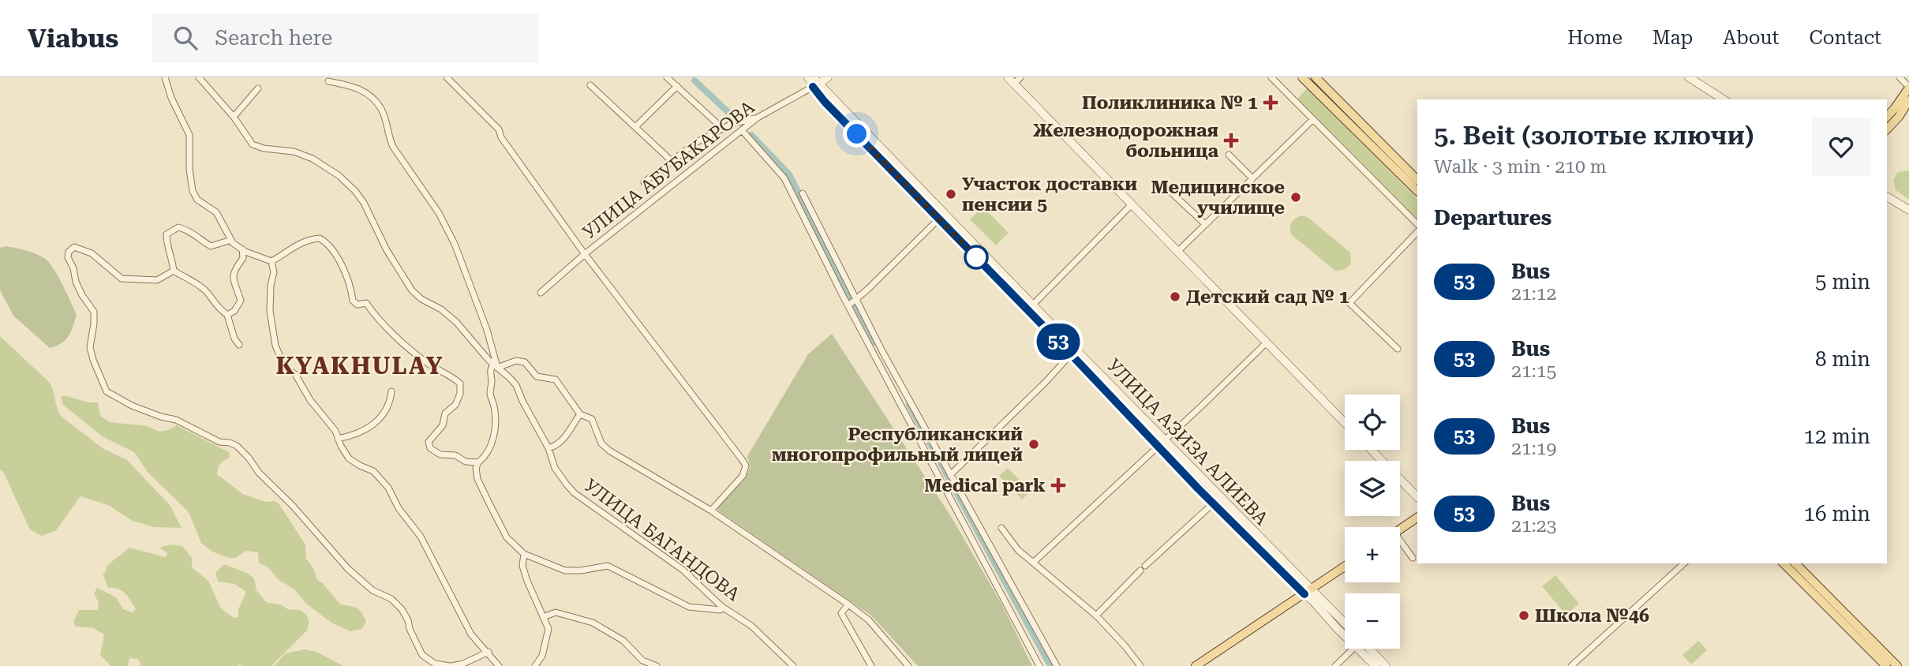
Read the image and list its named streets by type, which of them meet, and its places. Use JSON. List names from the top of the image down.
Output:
{
  "streets": {
    "main road": ["УЛИЦА АБУБАКАРОВА", "УЛИЦА АЗИЗА АЛИЕВА"],
    "street": ["УЛИЦА БАГАНДОВА"]
  },
  "crossings": [
    ["УЛИЦА АБУБАКАРОВА", "УЛИЦА АЗИЗА АЛИЕВА"]
  ],
  "districts": ["KYAKHULAY"],
  "places": {
    "health": ["Поликлиника № 1", "Железнодорожная больница", "Medical park"],
    "other": [
      "Участок доставки пенсии 5",
      "Медицинское училище",
      "Детский сад № 1",
      "Республиканский многопрофильный лицей",
      "Школа №46"
    ]
  },
  "lines": ["bus line 53"],
  "page": {
    "header": "Viabus",
    "search": "Search here",
    "nav": [
      "Home",
      "Map",
      "About",
      "Contact"
    ],
    "on_map": "53",
    "heading": [
      ["5. Beit (золотые ключи)", "Walk · 3 min · 210 m"],
      "Departures"
    ],
    "list": [
      {
        "mark": "53",
        "name": "Bus",
        "note": "21:12",
        "value": "5 min"
      },
      {
        "mark": "53",
        "name": "Bus",
        "note": "21:15",
        "value": "8 min"
      },
      {
        "mark": "53",
        "name": "Bus",
        "note": "21:19",
        "value": "12 min"
      },
      {
        "mark": "53",
        "name": "Bus",
        "note": "21:23",
        "value": "16 min"
      }
    ],
    "map_buttons": ["+", "−"]
  }
}
